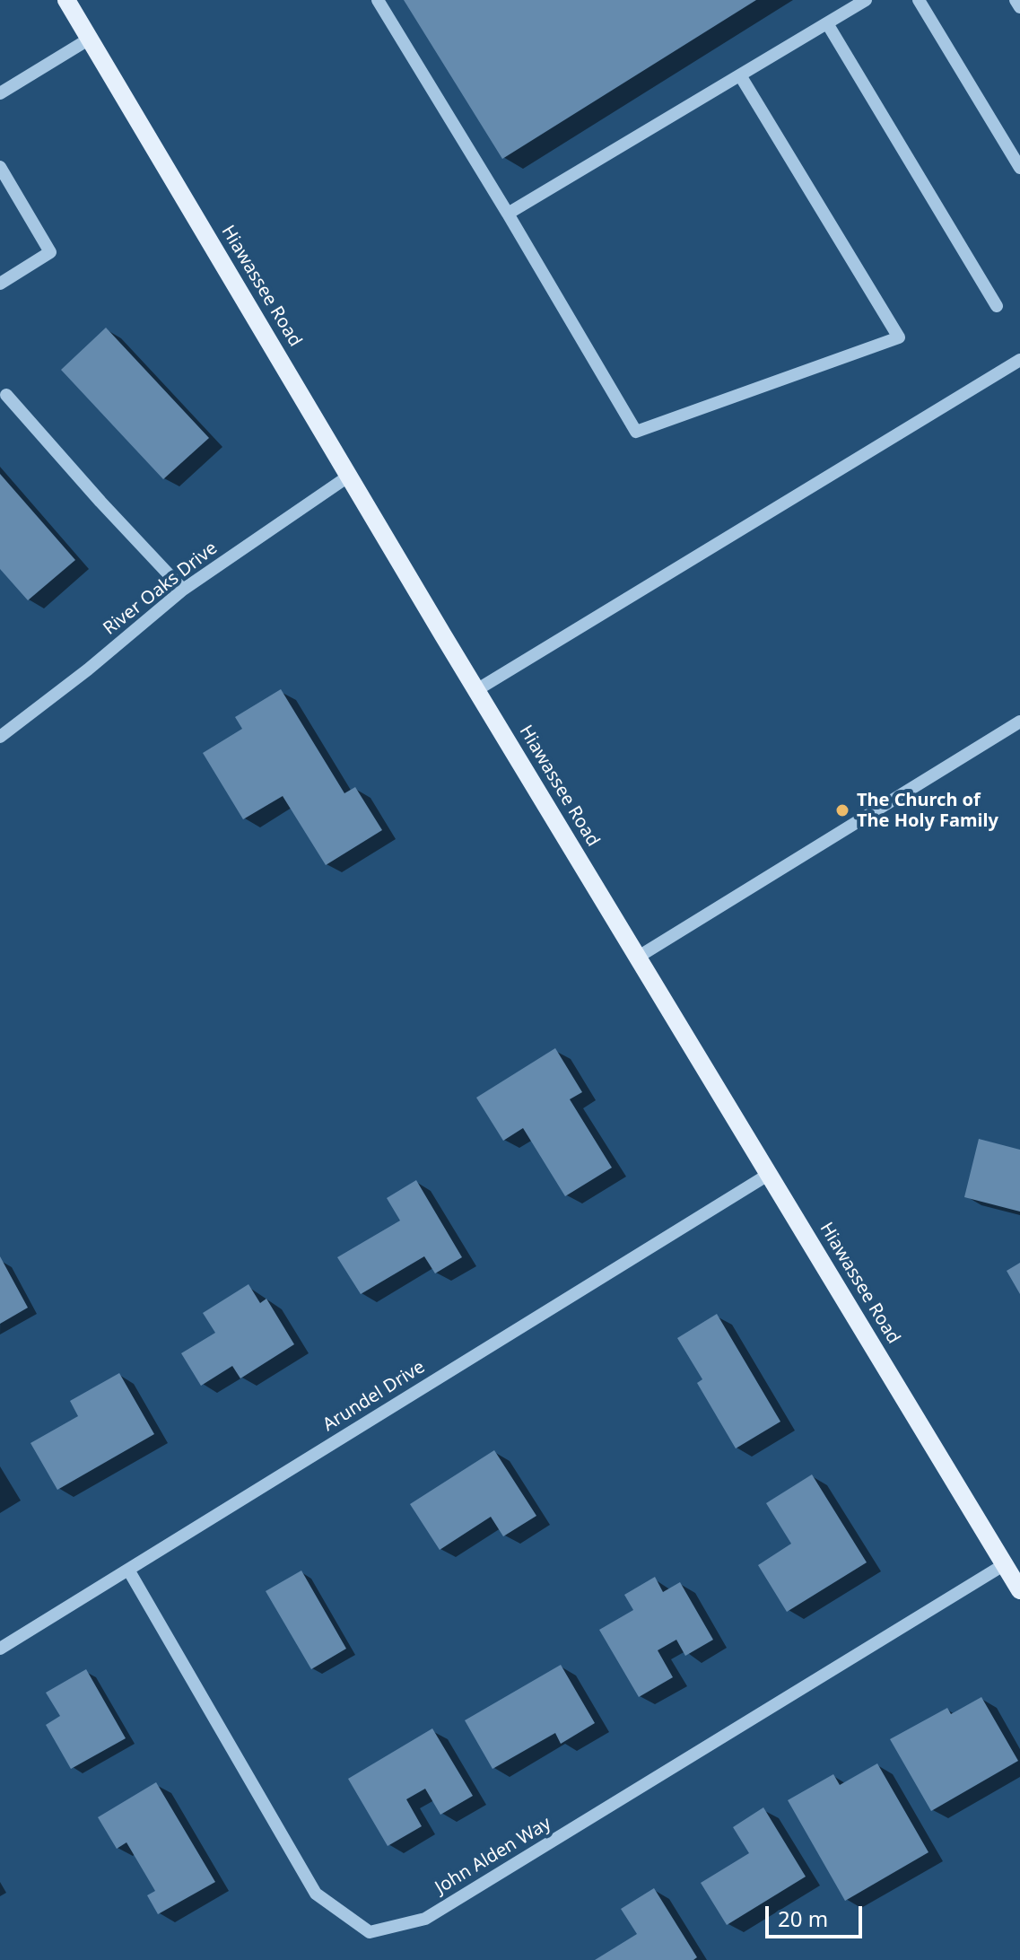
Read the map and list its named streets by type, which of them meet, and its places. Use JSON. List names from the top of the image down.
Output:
{
  "streets": {
    "main road": ["Hiawassee Road"],
    "street": ["River Oaks Drive", "Arundel Drive", "John Alden Way"]
  },
  "crossings": [
    ["Hiawassee Road", "River Oaks Drive"],
    ["Hiawassee Road", "Arundel Drive"],
    ["Hiawassee Road", "John Alden Way"],
    ["Arundel Drive", "John Alden Way"]
  ],
  "places": ["The Church of The Holy Family"],
  "scale_bar": "20 m"
}
